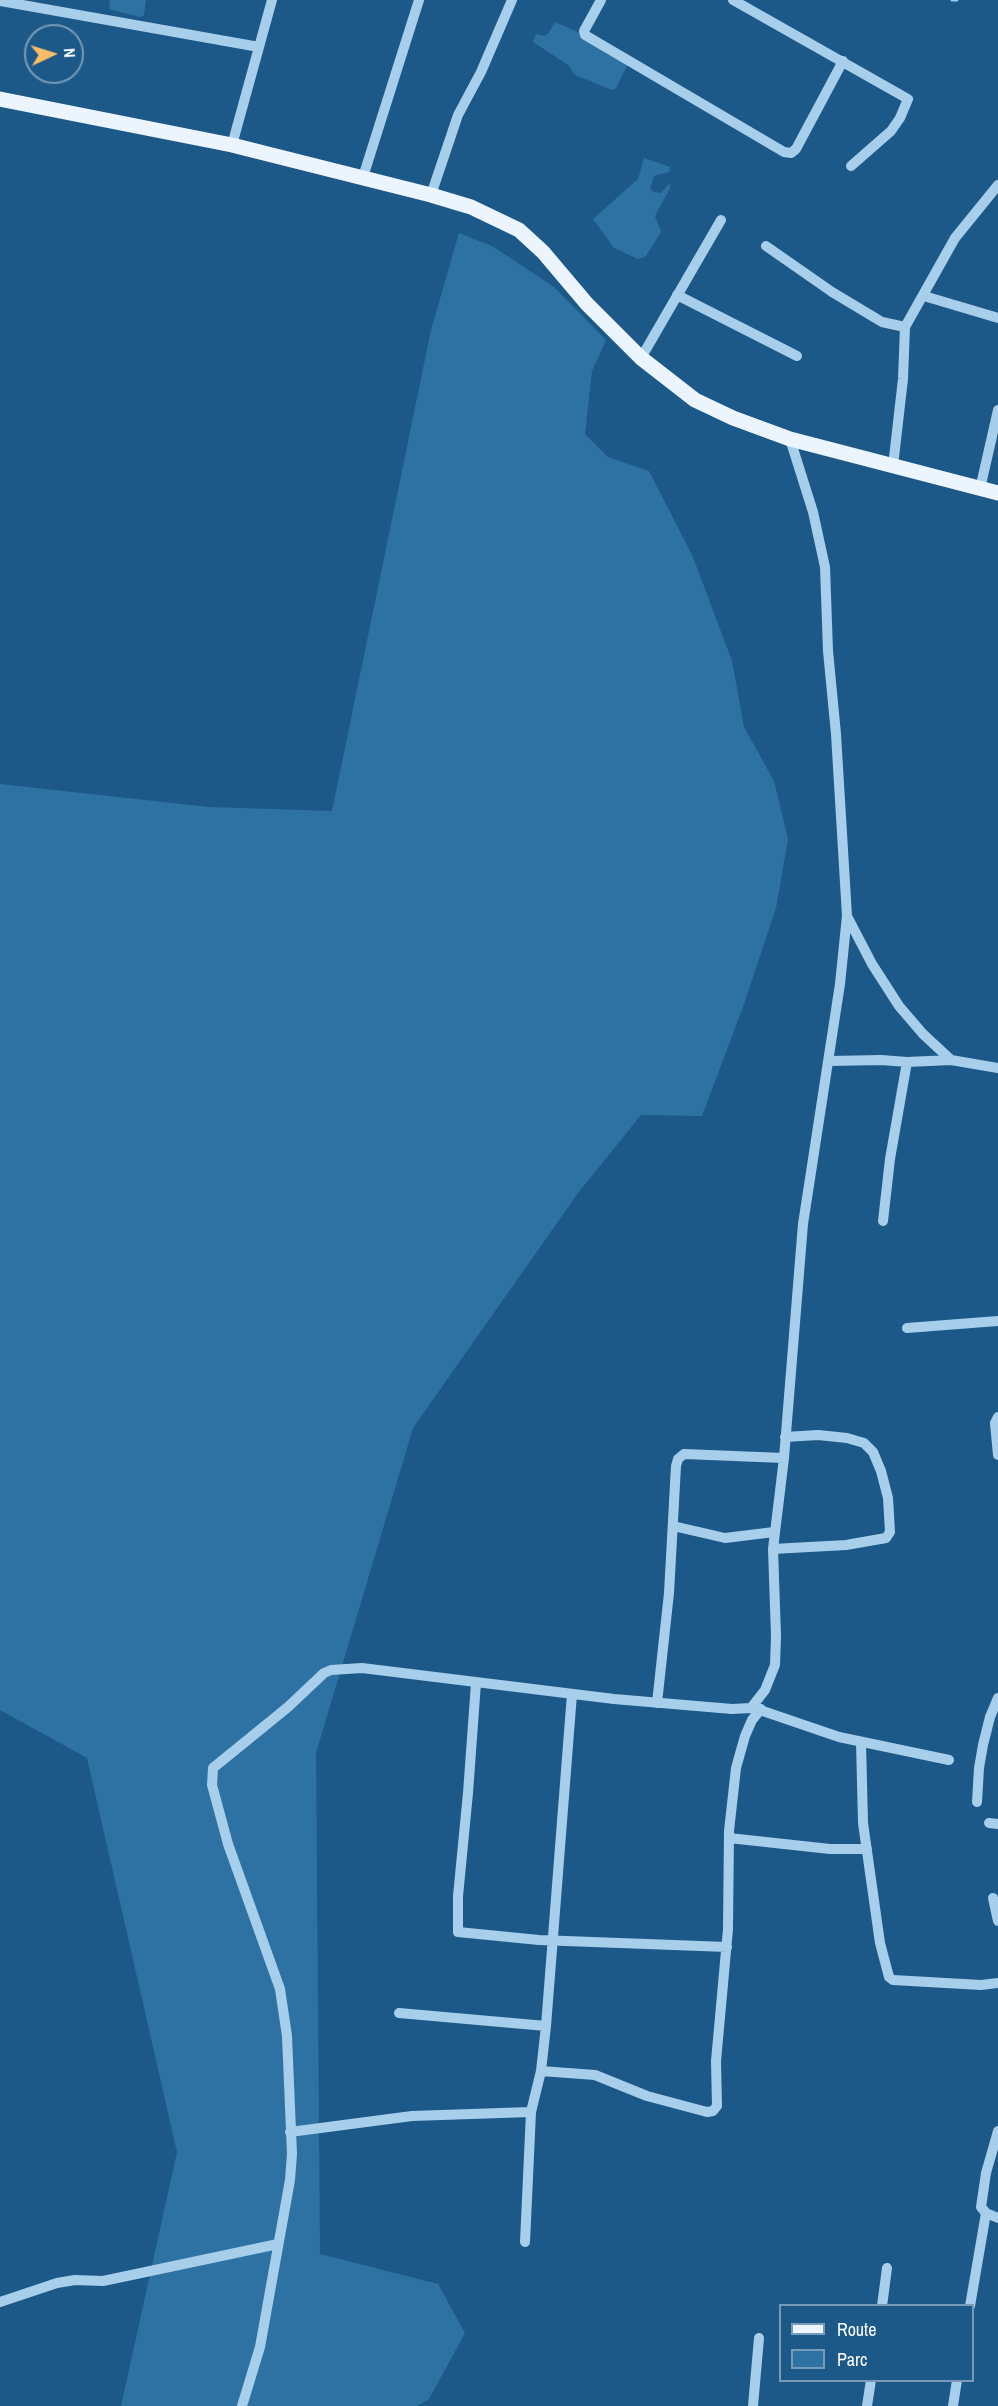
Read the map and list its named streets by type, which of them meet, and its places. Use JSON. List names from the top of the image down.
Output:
{
  "legend": ["Route", "Parc"],
  "north": "right"
}
